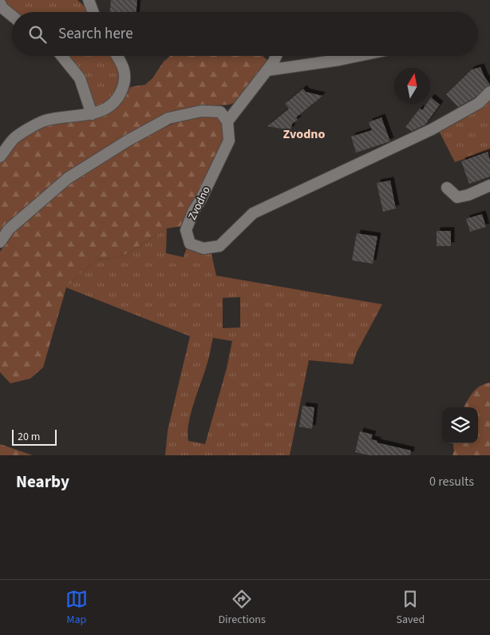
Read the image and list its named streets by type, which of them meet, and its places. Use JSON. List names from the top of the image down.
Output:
{
  "streets": {
    "street": ["Zvodno"]
  },
  "districts": ["Zvodno"],
  "scale_bar": "20 m",
  "north": "top",
  "page": {
    "search": "Search here",
    "scale": "20 m",
    "heading": ["Nearby", "0 results"],
    "nav": ["Map", "Directions", "Saved"]
  }
}
